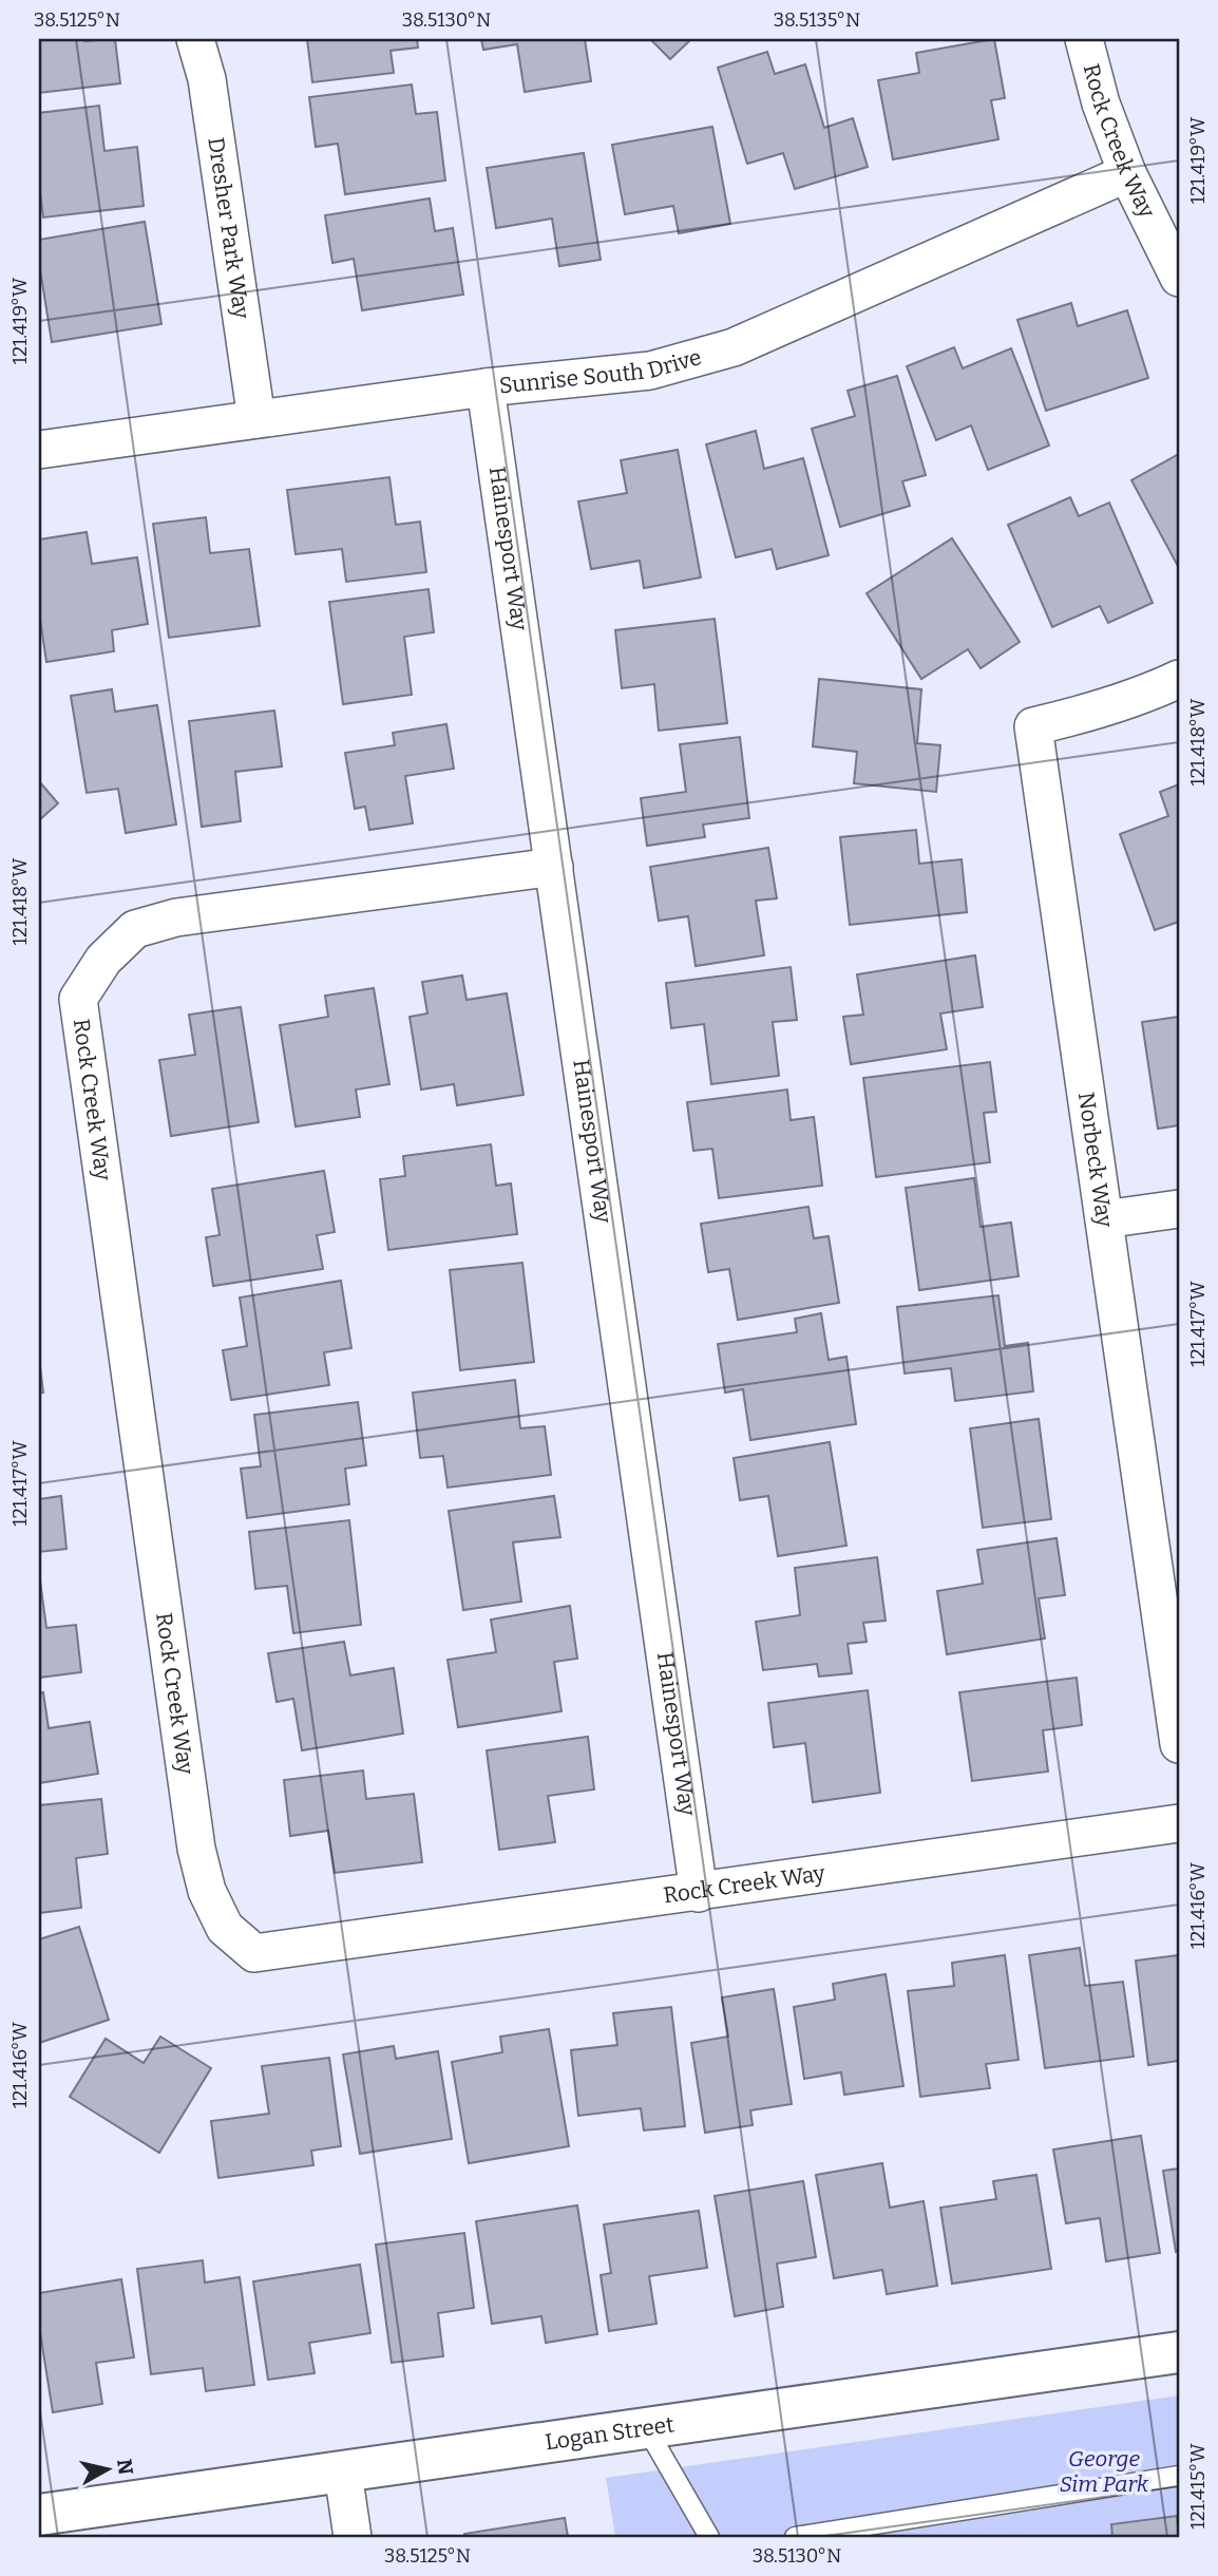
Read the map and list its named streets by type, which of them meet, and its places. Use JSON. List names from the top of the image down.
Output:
{
  "streets": {
    "street": [
      "Rock Creek Way",
      "Dresher Park Way",
      "Sunrise South Drive",
      "Hainesport Way",
      "Norbeck Way",
      "Logan Street"
    ]
  },
  "crossings": [
    ["Rock Creek Way", "Sunrise South Drive"],
    ["Rock Creek Way", "Hainesport Way"],
    ["Dresher Park Way", "Sunrise South Drive"],
    ["Sunrise South Drive", "Hainesport Way"]
  ],
  "parks": ["George Sim Park"],
  "north": "right",
  "coordinates": [
    "38.5125°N",
    "38.5130°N",
    "38.5135°N",
    "121.419°W",
    "121.418°W",
    "121.417°W",
    "121.416°W",
    "121.415°W"
  ]
}
